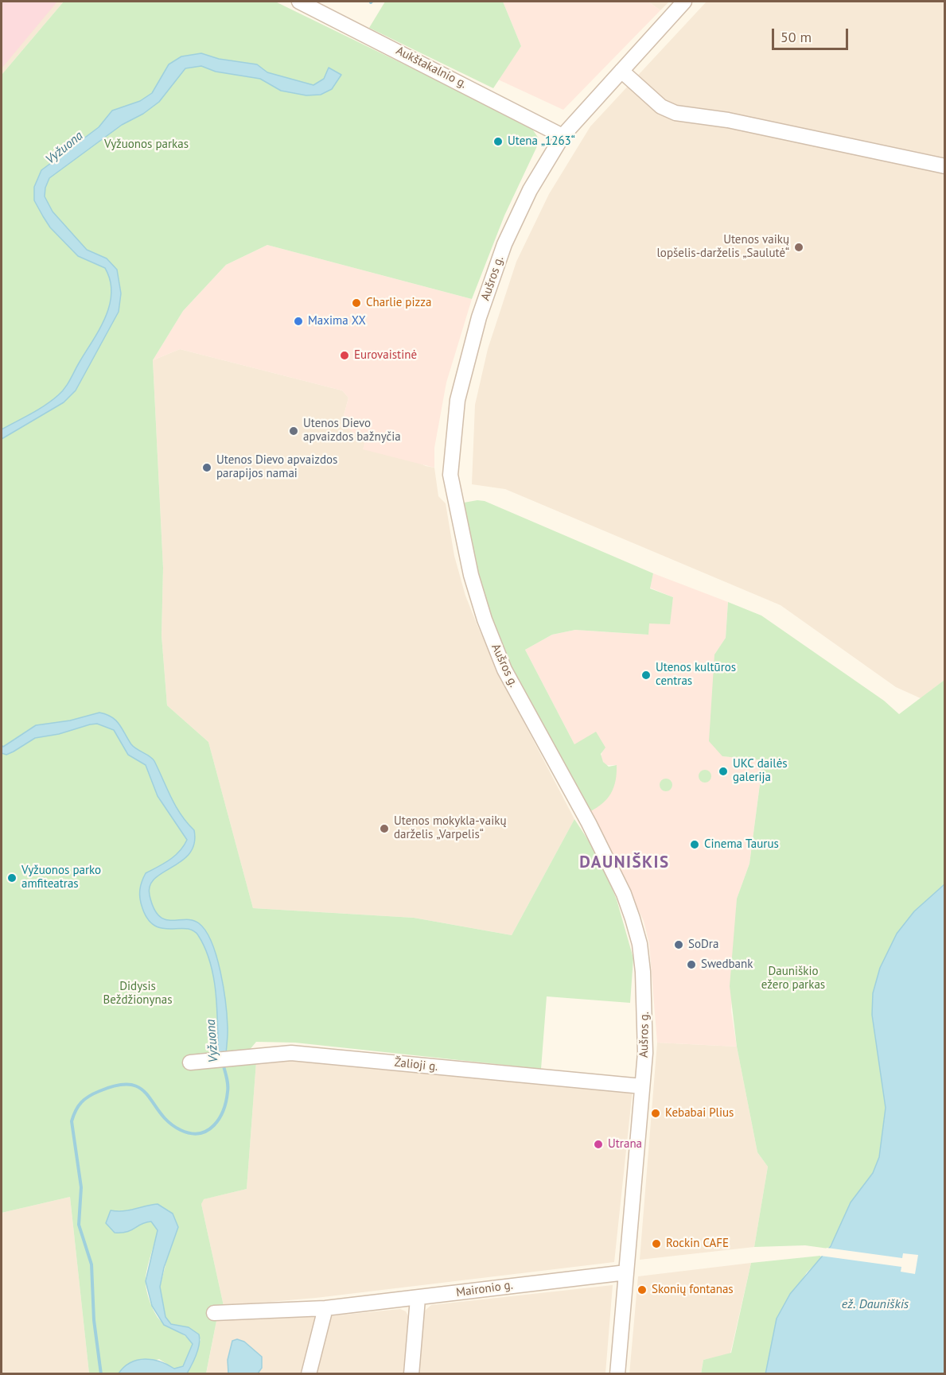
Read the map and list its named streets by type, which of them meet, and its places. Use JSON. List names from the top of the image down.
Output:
{
  "streets": {
    "street": [
      "Aukštakalnio g.",
      "Aušros g.",
      "Žalioji g.",
      "Maironio g."
    ]
  },
  "crossings": [
    ["Aukštakalnio g.", "Aušros g."],
    ["Aušros g.", "Žalioji g."],
    ["Aušros g.", "Maironio g."]
  ],
  "districts": ["DAUNIŠKIS"],
  "water": ["Vyžuona", "ež. Dauniškis"],
  "parks": ["Vyžuonos parkas", "Dauniškio ežero parkas", "Didysis Beždžionynas"],
  "places": [
    "Utena „1263“",
    "Utenos vaikų lopšelis-darželis „Saulutė“",
    "Charlie pizza",
    "Maxima XX",
    "Eurovaistinė",
    "Utenos Dievo apvaizdos bažnyčia",
    "Utenos Dievo apvaizdos parapijos namai",
    "Utenos kultūros centras",
    "UKC dailės galerija",
    "Utenos mokykla-vaikų darželis „Varpelis“",
    "Cinema Taurus",
    "Vyžuonos parko amfiteatras",
    "SoDra",
    "Swedbank",
    "Kebabai Plius",
    "Utrana",
    "Rockin CAFE",
    "Skonių fontanas"
  ],
  "scale_bar": "50 m"
}
